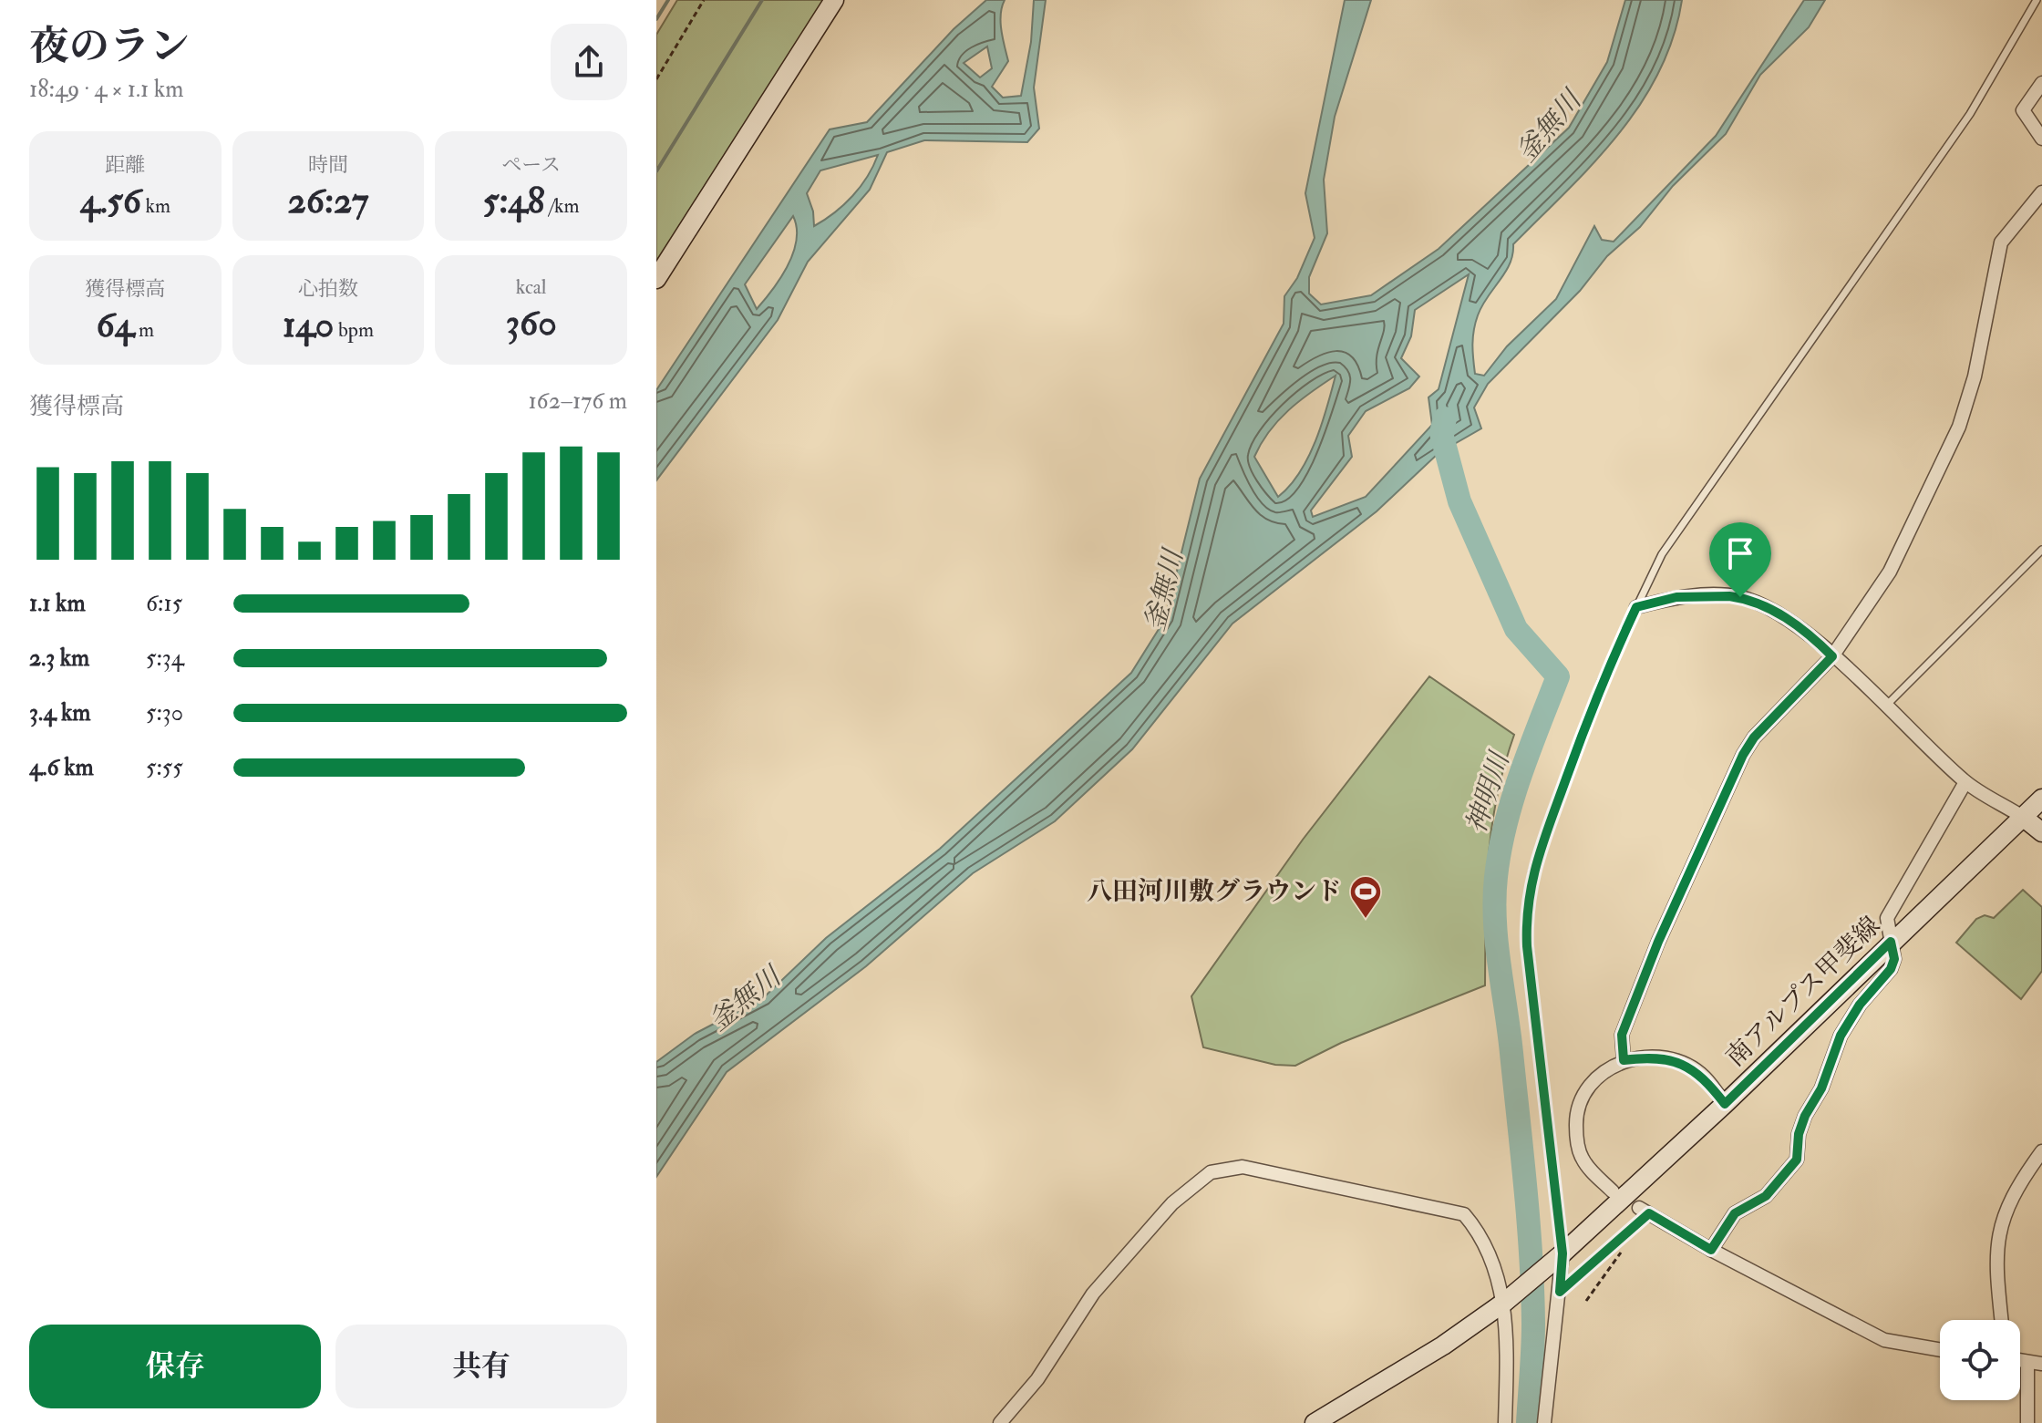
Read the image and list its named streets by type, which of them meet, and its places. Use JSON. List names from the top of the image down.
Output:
{
  "streets": {
    "main road": ["南アルプス甲斐線"]
  },
  "water": ["釜無川", "神明川"],
  "places": {
    "sports": ["八田河川敷グラウンド"]
  },
  "page": {
    "heading": ["夜のラン", "18:49 · 4 × 1.1 km"],
    "stats": [
      ["距離", "4.56 km"],
      ["時間", "26:27"],
      ["ペース", "5:48 /km"],
      ["獲得標高", "64 m"],
      ["心拍数", "140 bpm"],
      ["kcal", "360"]
    ],
    "chart": ["獲得標高", "162–176 m"],
    "list": [
      {
        "name": "1.1 km",
        "note": "6:15"
      },
      {
        "name": "2.3 km",
        "note": "5:34"
      },
      {
        "name": "3.4 km",
        "note": "5:30"
      },
      {
        "name": "4.6 km",
        "note": "5:55"
      }
    ],
    "buttons": ["保存", "共有"]
  }
}
